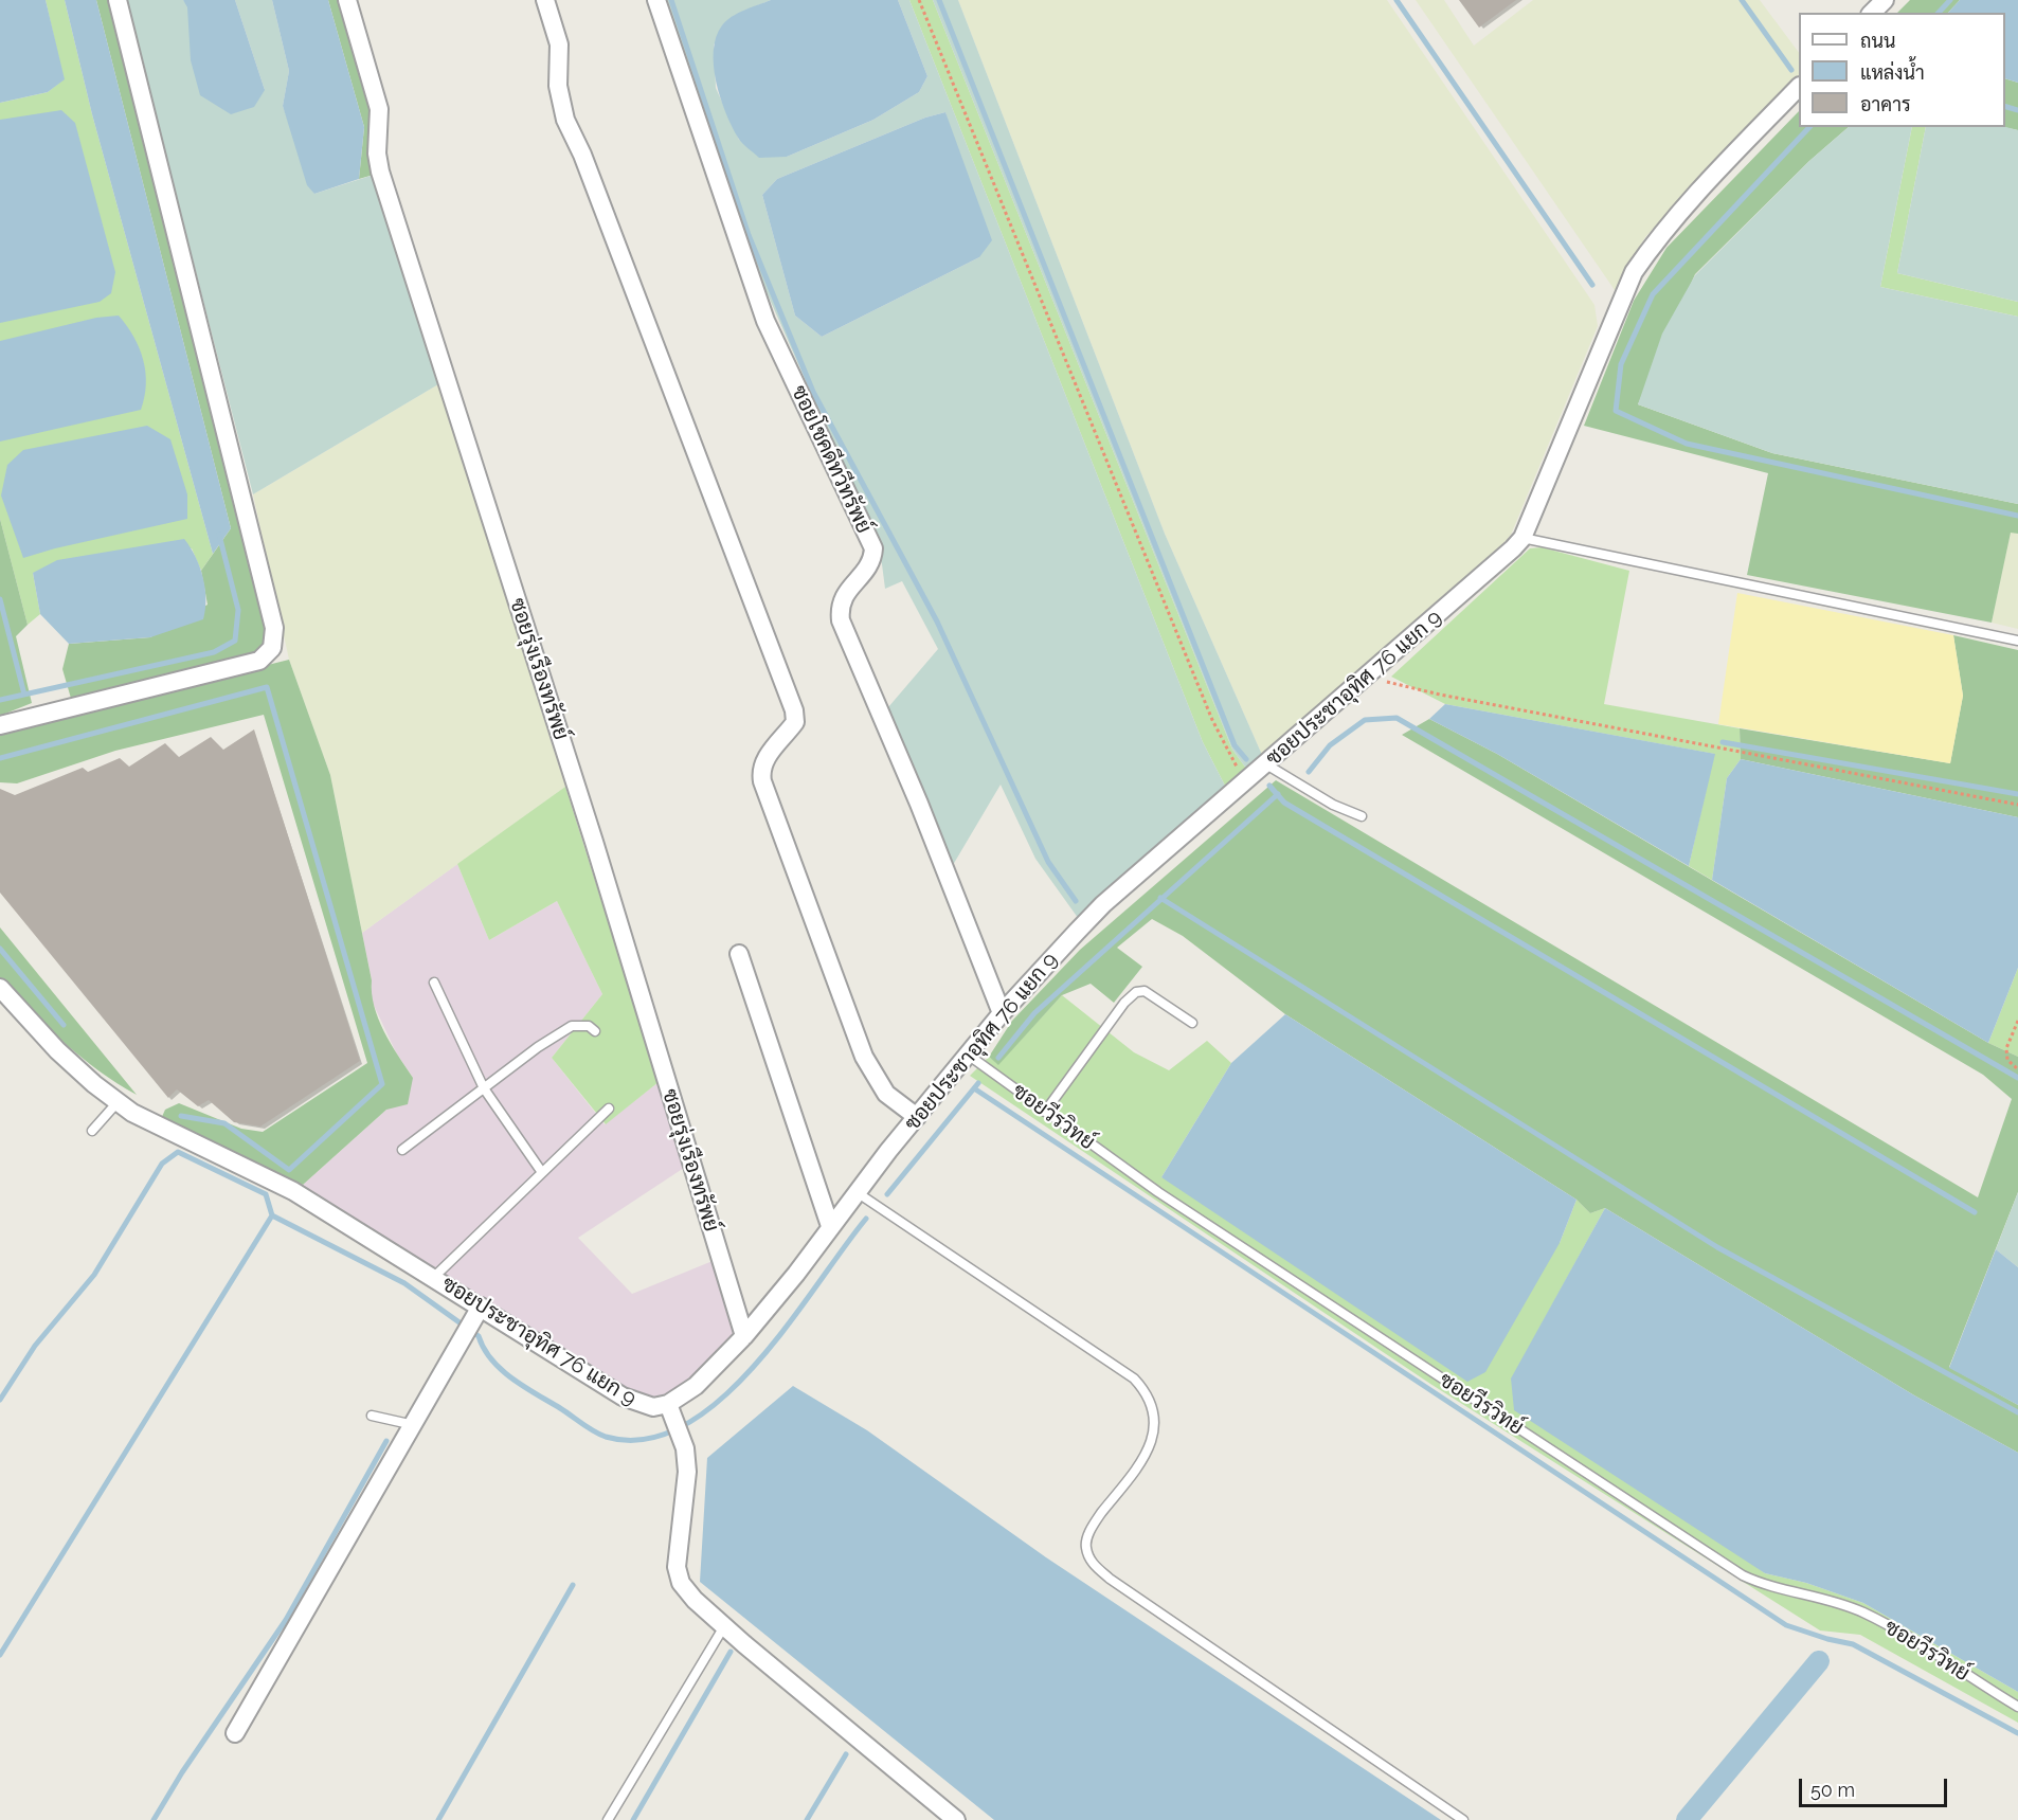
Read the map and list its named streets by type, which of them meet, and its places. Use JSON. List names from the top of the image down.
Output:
{
  "streets": {
    "street": ["ซอยโชคดีทวีทรัพย์", "ซอยรุ่งเรืองทรัพย์", "ซอยประชาอุทิศ 76 แยก 9"],
    "lane": ["ซอยวีรวิทย์"]
  },
  "crossings": [
    ["ซอยโชคดีทวีทรัพย์", "ซอยประชาอุทิศ 76 แยก 9"],
    ["ซอยรุ่งเรืองทรัพย์", "ซอยประชาอุทิศ 76 แยก 9"],
    ["ซอยประชาอุทิศ 76 แยก 9", "ซอยวีรวิทย์"]
  ],
  "legend": ["ถนน", "แหล่งน้ำ", "อาคาร"],
  "scale_bar": "50 m"
}
